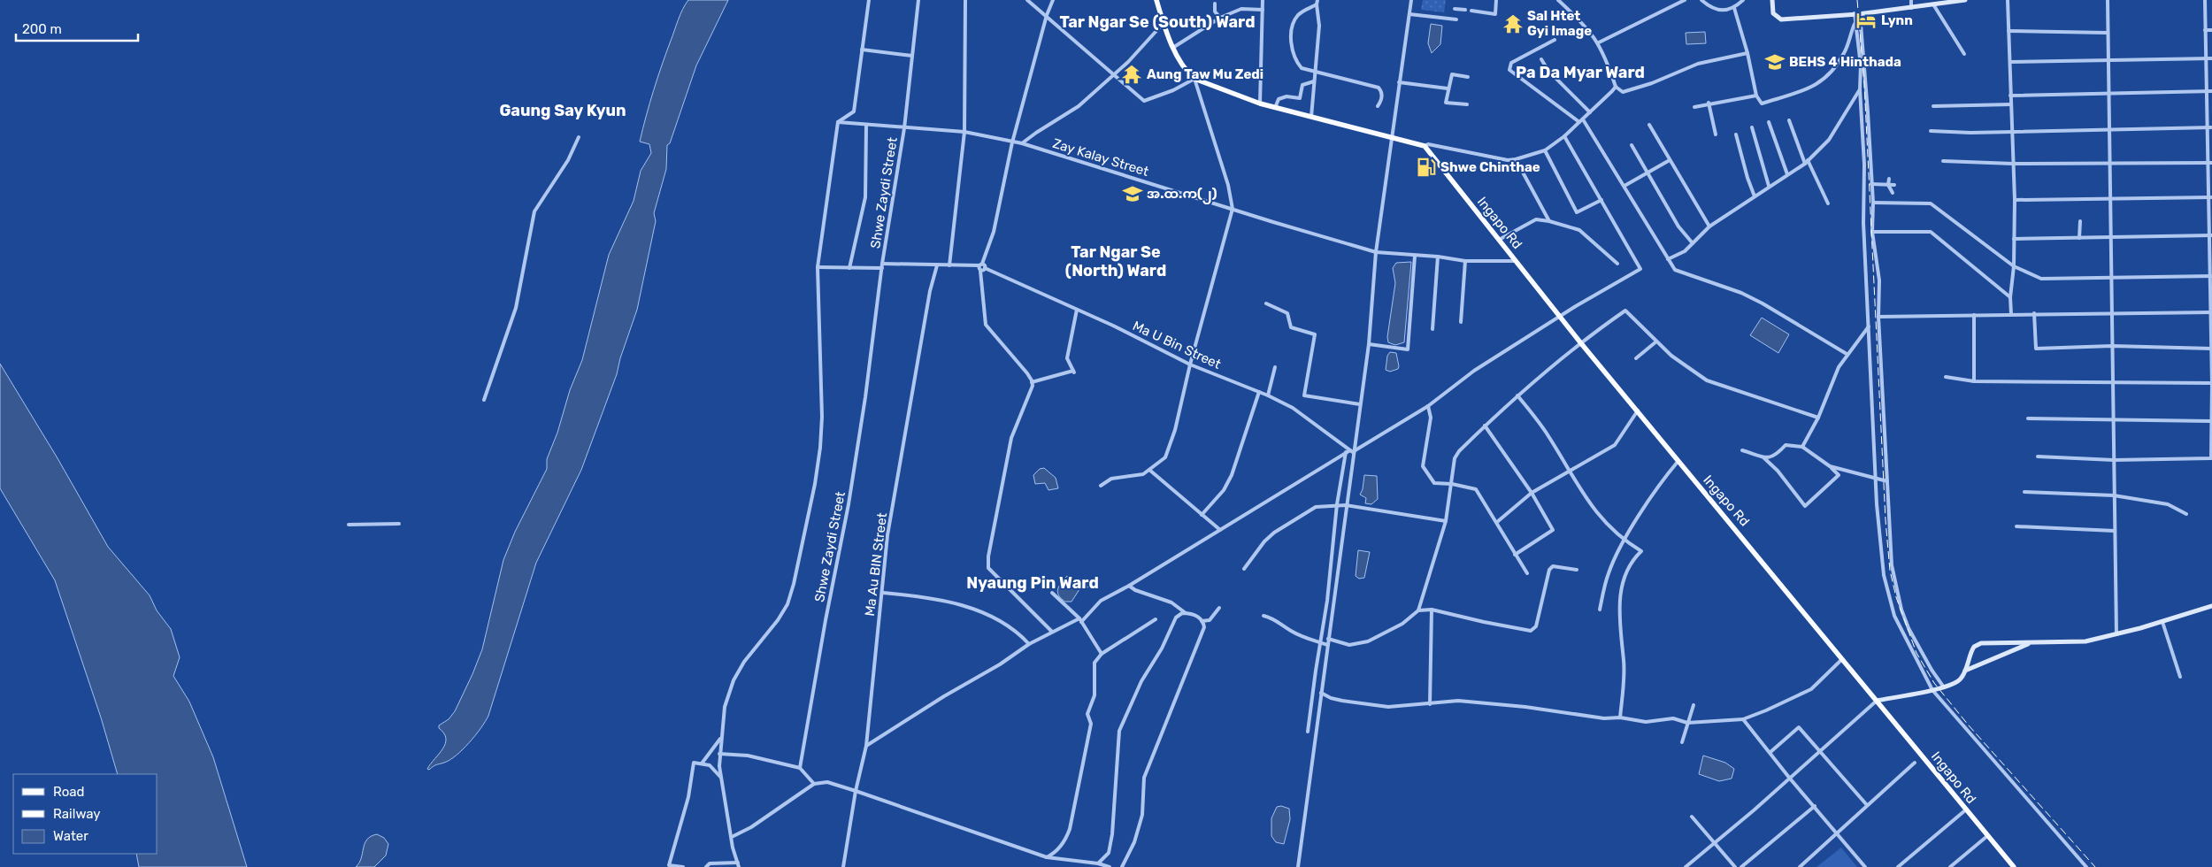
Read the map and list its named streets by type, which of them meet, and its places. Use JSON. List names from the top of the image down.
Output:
{
  "streets": {
    "main road": ["Ingapo Rd"],
    "street": [
      "Zay Kalay Street",
      "Shwe Zaydi Street",
      "Ma U Bin Street",
      "Ma Au BIN Street"
    ]
  },
  "crossings": [
    ["Zay Kalay Street", "Shwe Zaydi Street"],
    ["Zay Kalay Street", "Ingapo Rd"],
    ["Shwe Zaydi Street", "Ma U Bin Street"],
    ["Ma U Bin Street", "Ma Au BIN Street"]
  ],
  "districts": [
    "Tar Ngar Se (South) Ward",
    "Pa Da Myar Ward",
    "Gaung Say Kyun",
    "Tar Ngar Se (North) Ward",
    "Nyaung Pin Ward"
  ],
  "places": {
    "hotel": ["Lynn"],
    "temple": ["Sal Htet Gyi Image", "Aung Taw Mu Zedi"],
    "school or university": ["BEHS 4 Hinthada", "အ.ထ.က(၂)"],
    "fuel station": ["Shwe Chinthae"]
  },
  "legend": ["Road", "Railway", "Water"],
  "scale_bar": "200 m"
}
